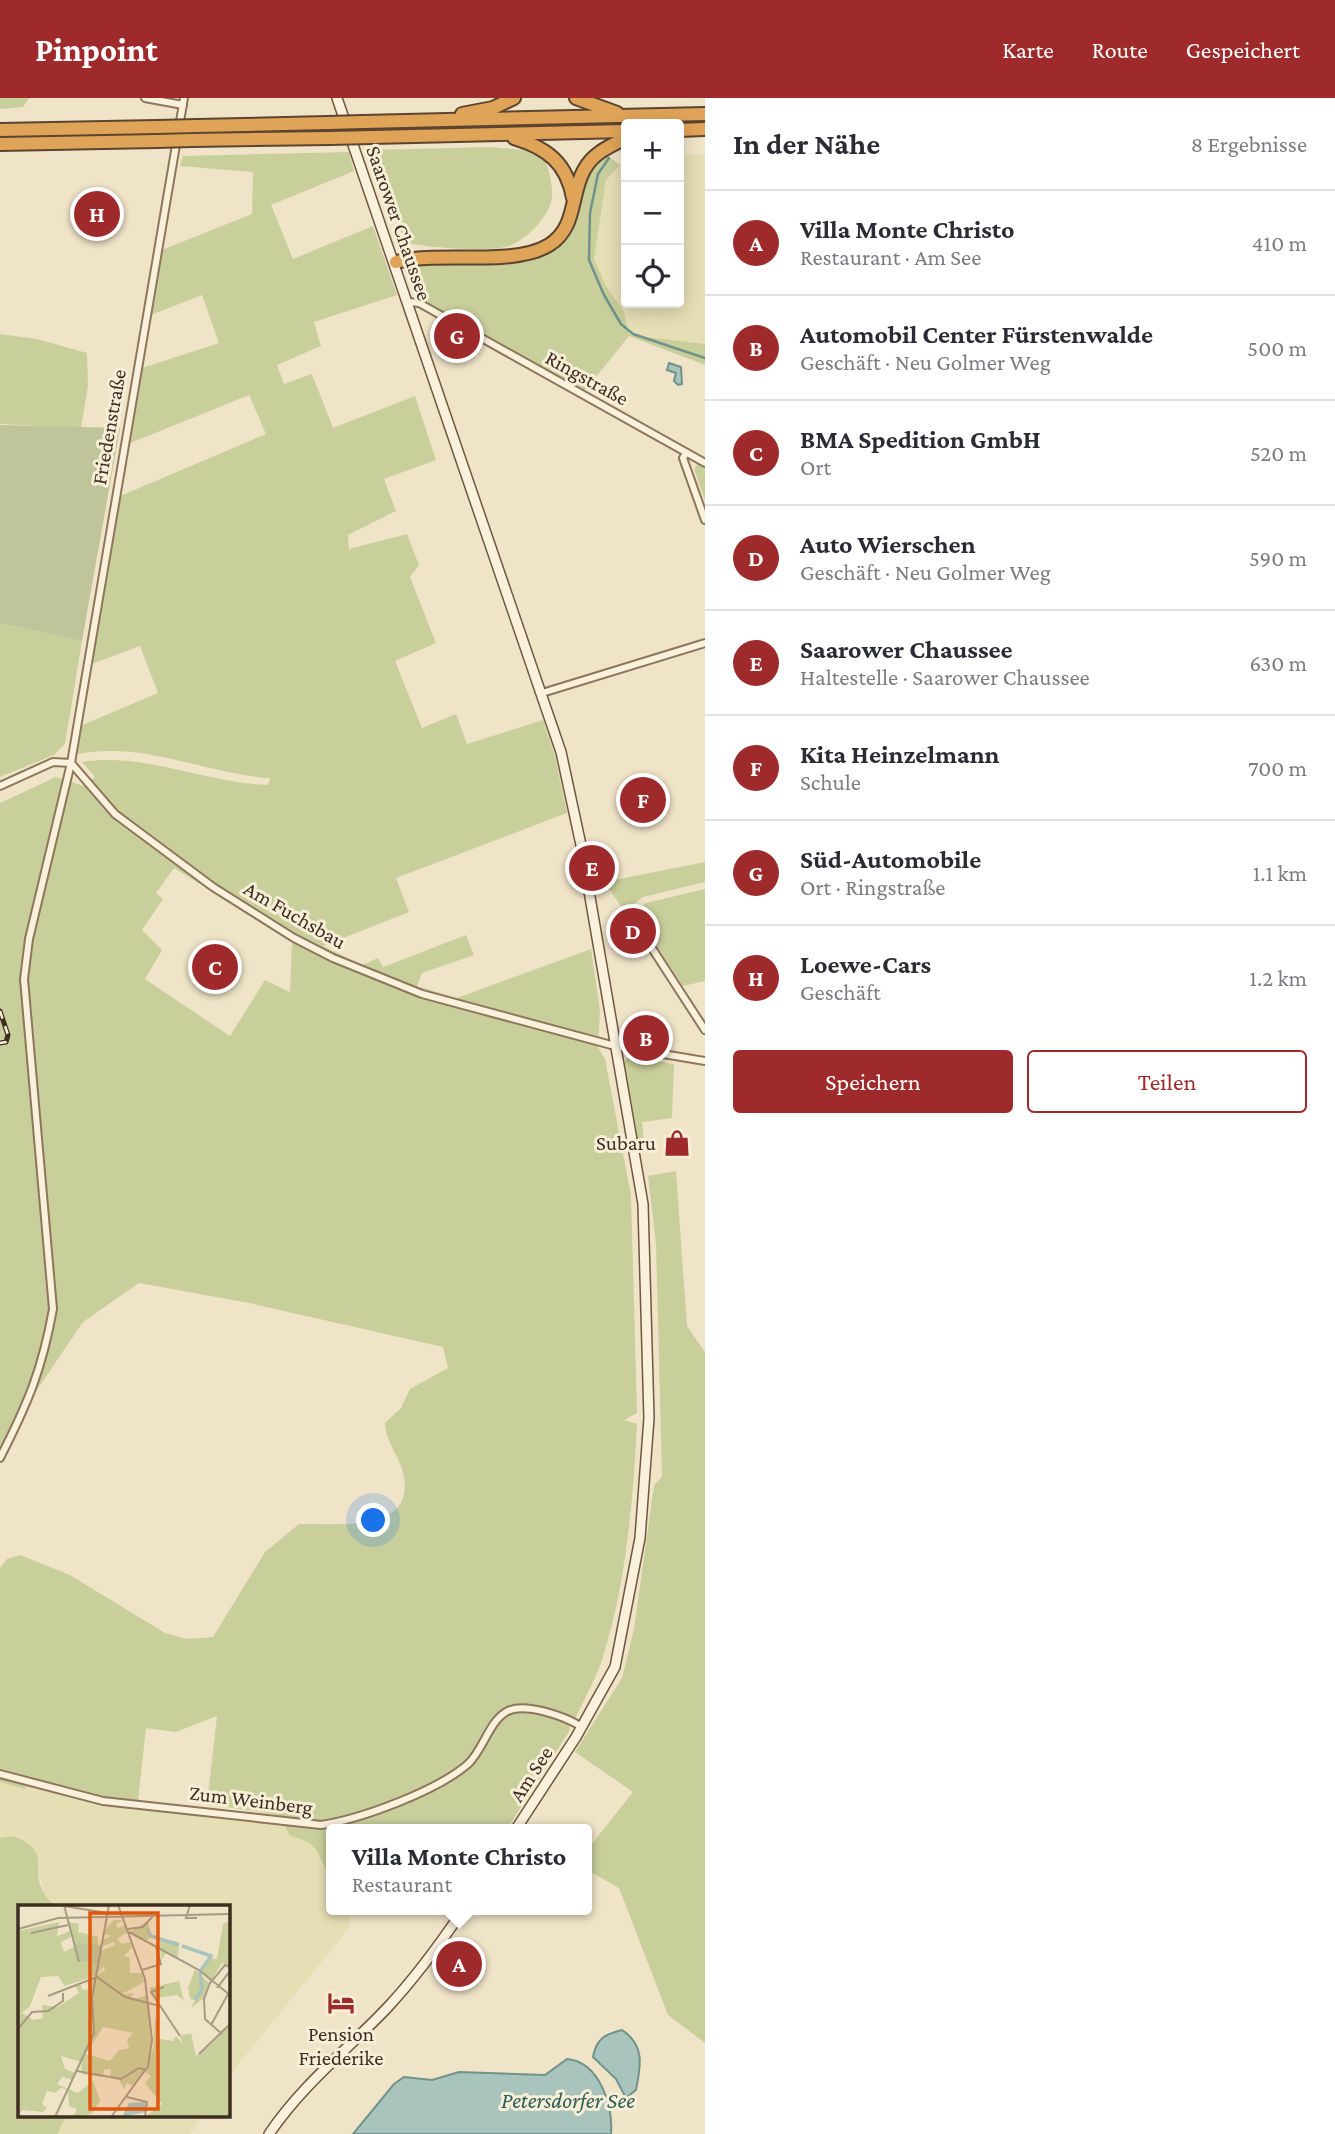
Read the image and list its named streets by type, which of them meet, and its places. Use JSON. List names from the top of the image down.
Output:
{
  "streets": {
    "main road": ["Saarower Chaussee", "Am See"],
    "street": [
      "Ringstraße",
      "Friedenstraße",
      "Am Fuchsbau",
      "Zum Weinberg"
    ]
  },
  "crossings": [
    ["Saarower Chaussee", "Ringstraße"],
    ["Saarower Chaussee", "Am Fuchsbau"],
    ["Saarower Chaussee", "Am See"],
    ["Saarower Chaussee", "Zum Weinberg"],
    ["Friedenstraße", "Am Fuchsbau"],
    ["Am See", "Zum Weinberg"]
  ],
  "water": ["Petersdorfer See"],
  "places": {
    "shop": ["Subaru"],
    "hotel": ["Pension Friederike"]
  },
  "page": {
    "header": "Pinpoint",
    "nav": ["Karte", "Route", "Gespeichert"],
    "heading": ["In der Nähe", "8 Ergebnisse"],
    "map_buttons": ["+", "−"],
    "pins": [
      "H",
      "G",
      "F",
      "E",
      "D",
      "C",
      "B",
      "A"
    ],
    "list": [
      {
        "mark": "A",
        "name": "Villa Monte Christo",
        "note": "Restaurant · Am See",
        "value": "410 m"
      },
      {
        "mark": "B",
        "name": "Automobil Center Fürstenwalde",
        "note": "Geschäft · Neu Golmer Weg",
        "value": "500 m"
      },
      {
        "mark": "C",
        "name": "BMA Spedition GmbH",
        "note": "Ort",
        "value": "520 m"
      },
      {
        "mark": "D",
        "name": "Auto Wierschen",
        "note": "Geschäft · Neu Golmer Weg",
        "value": "590 m"
      },
      {
        "mark": "E",
        "name": "Saarower Chaussee",
        "note": "Haltestelle · Saarower Chaussee",
        "value": "630 m"
      },
      {
        "mark": "F",
        "name": "Kita Heinzelmann",
        "note": "Schule",
        "value": "700 m"
      },
      {
        "mark": "G",
        "name": "Süd-Automobile",
        "note": "Ort · Ringstraße",
        "value": "1.1 km"
      },
      {
        "mark": "H",
        "name": "Loewe-Cars",
        "note": "Geschäft",
        "value": "1.2 km"
      }
    ],
    "buttons": ["Speichern", "Teilen"],
    "popup": ["Villa Monte Christo", "Restaurant"]
  }
}
